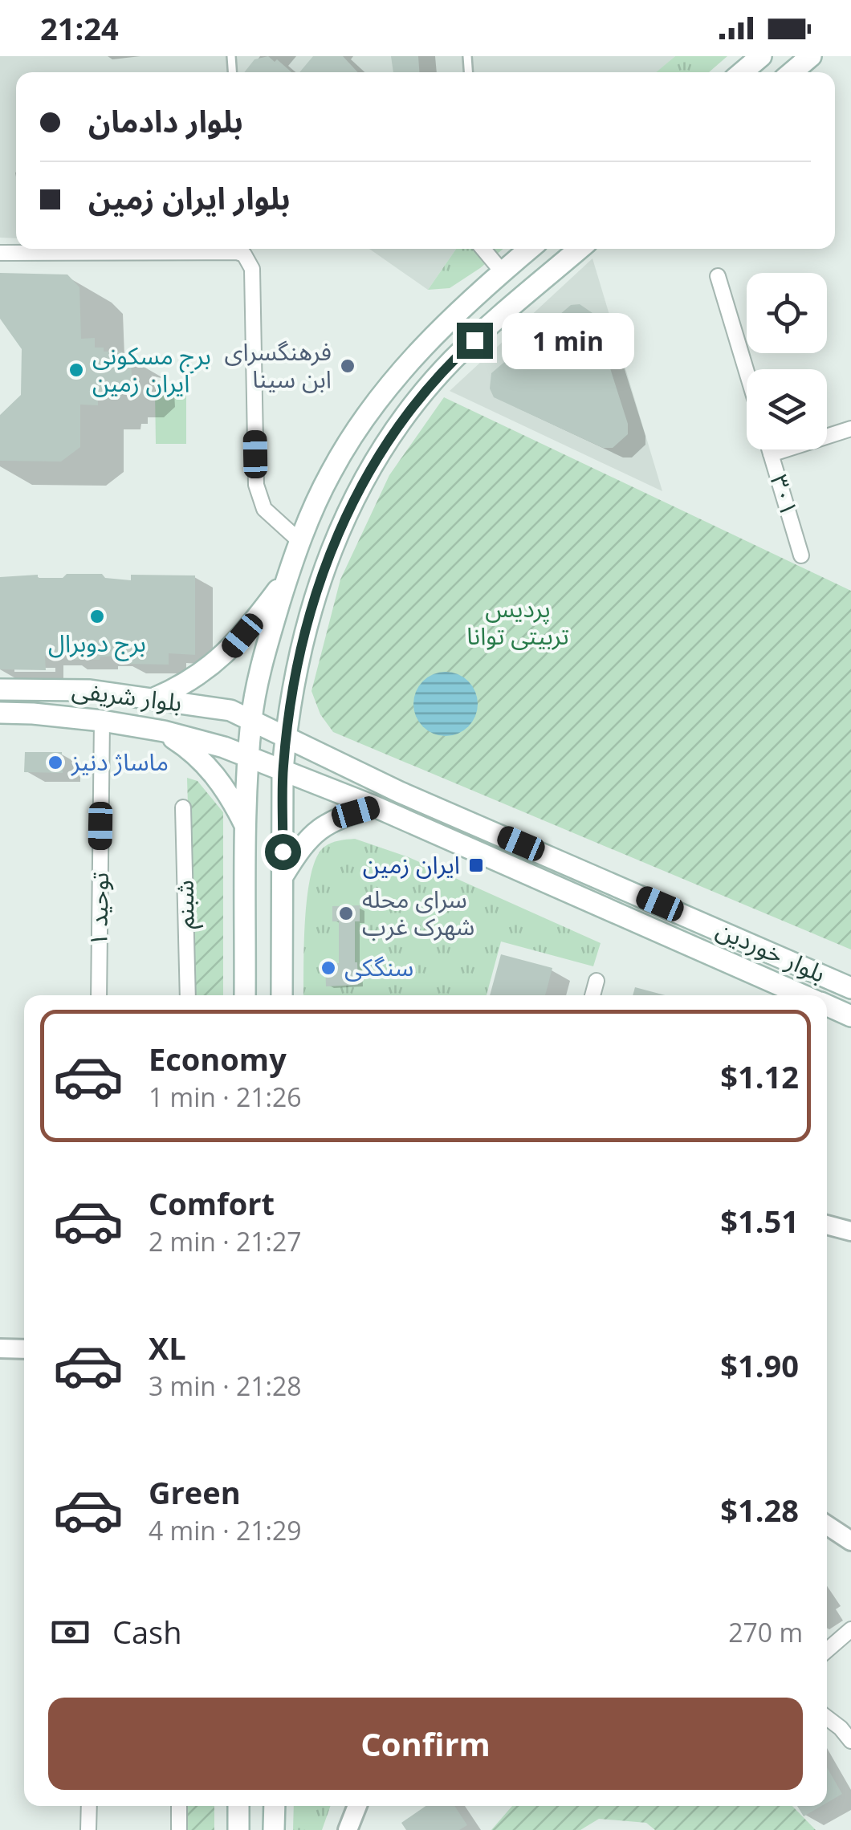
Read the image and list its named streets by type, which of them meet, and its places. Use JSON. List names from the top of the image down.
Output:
{
  "streets": {
    "main road": ["بلوار شریفی", "بلوار خوردین"],
    "street": ["۳۰۱", "شبنم", "توحید ۱"]
  },
  "crossings": [
    ["بلوار شریفی", "توحید ۱"],
    ["بلوار شریفی", "بلوار خوردین"]
  ],
  "parks": ["پردیس تربیتی توانا"],
  "places": {
    "other": [
      "فرهنگسرای ابن سینا",
      "برج مسکونی ایران زمین",
      "برج دوبرال",
      "ماساژ دنیز",
      "سرای محله شهرک غرب",
      "سنگکی"
    ],
    "transit": ["ایران زمین"]
  },
  "page": {
    "status": "21:24",
    "banner": ["بلوار دادمان", "بلوار ایران زمین"],
    "bubble": "1 min",
    "list": [
      {
        "name": "Economy",
        "note": "1 min · 21:26",
        "value": "$1.12"
      },
      {
        "name": "Comfort",
        "note": "2 min · 21:27",
        "value": "$1.51"
      },
      {
        "name": "XL",
        "note": "3 min · 21:28",
        "value": "$1.90"
      },
      {
        "name": "Green",
        "note": "4 min · 21:29",
        "value": "$1.28"
      }
    ],
    "pay": ["Cash", "270 m"],
    "buttons": "Confirm"
  }
}
